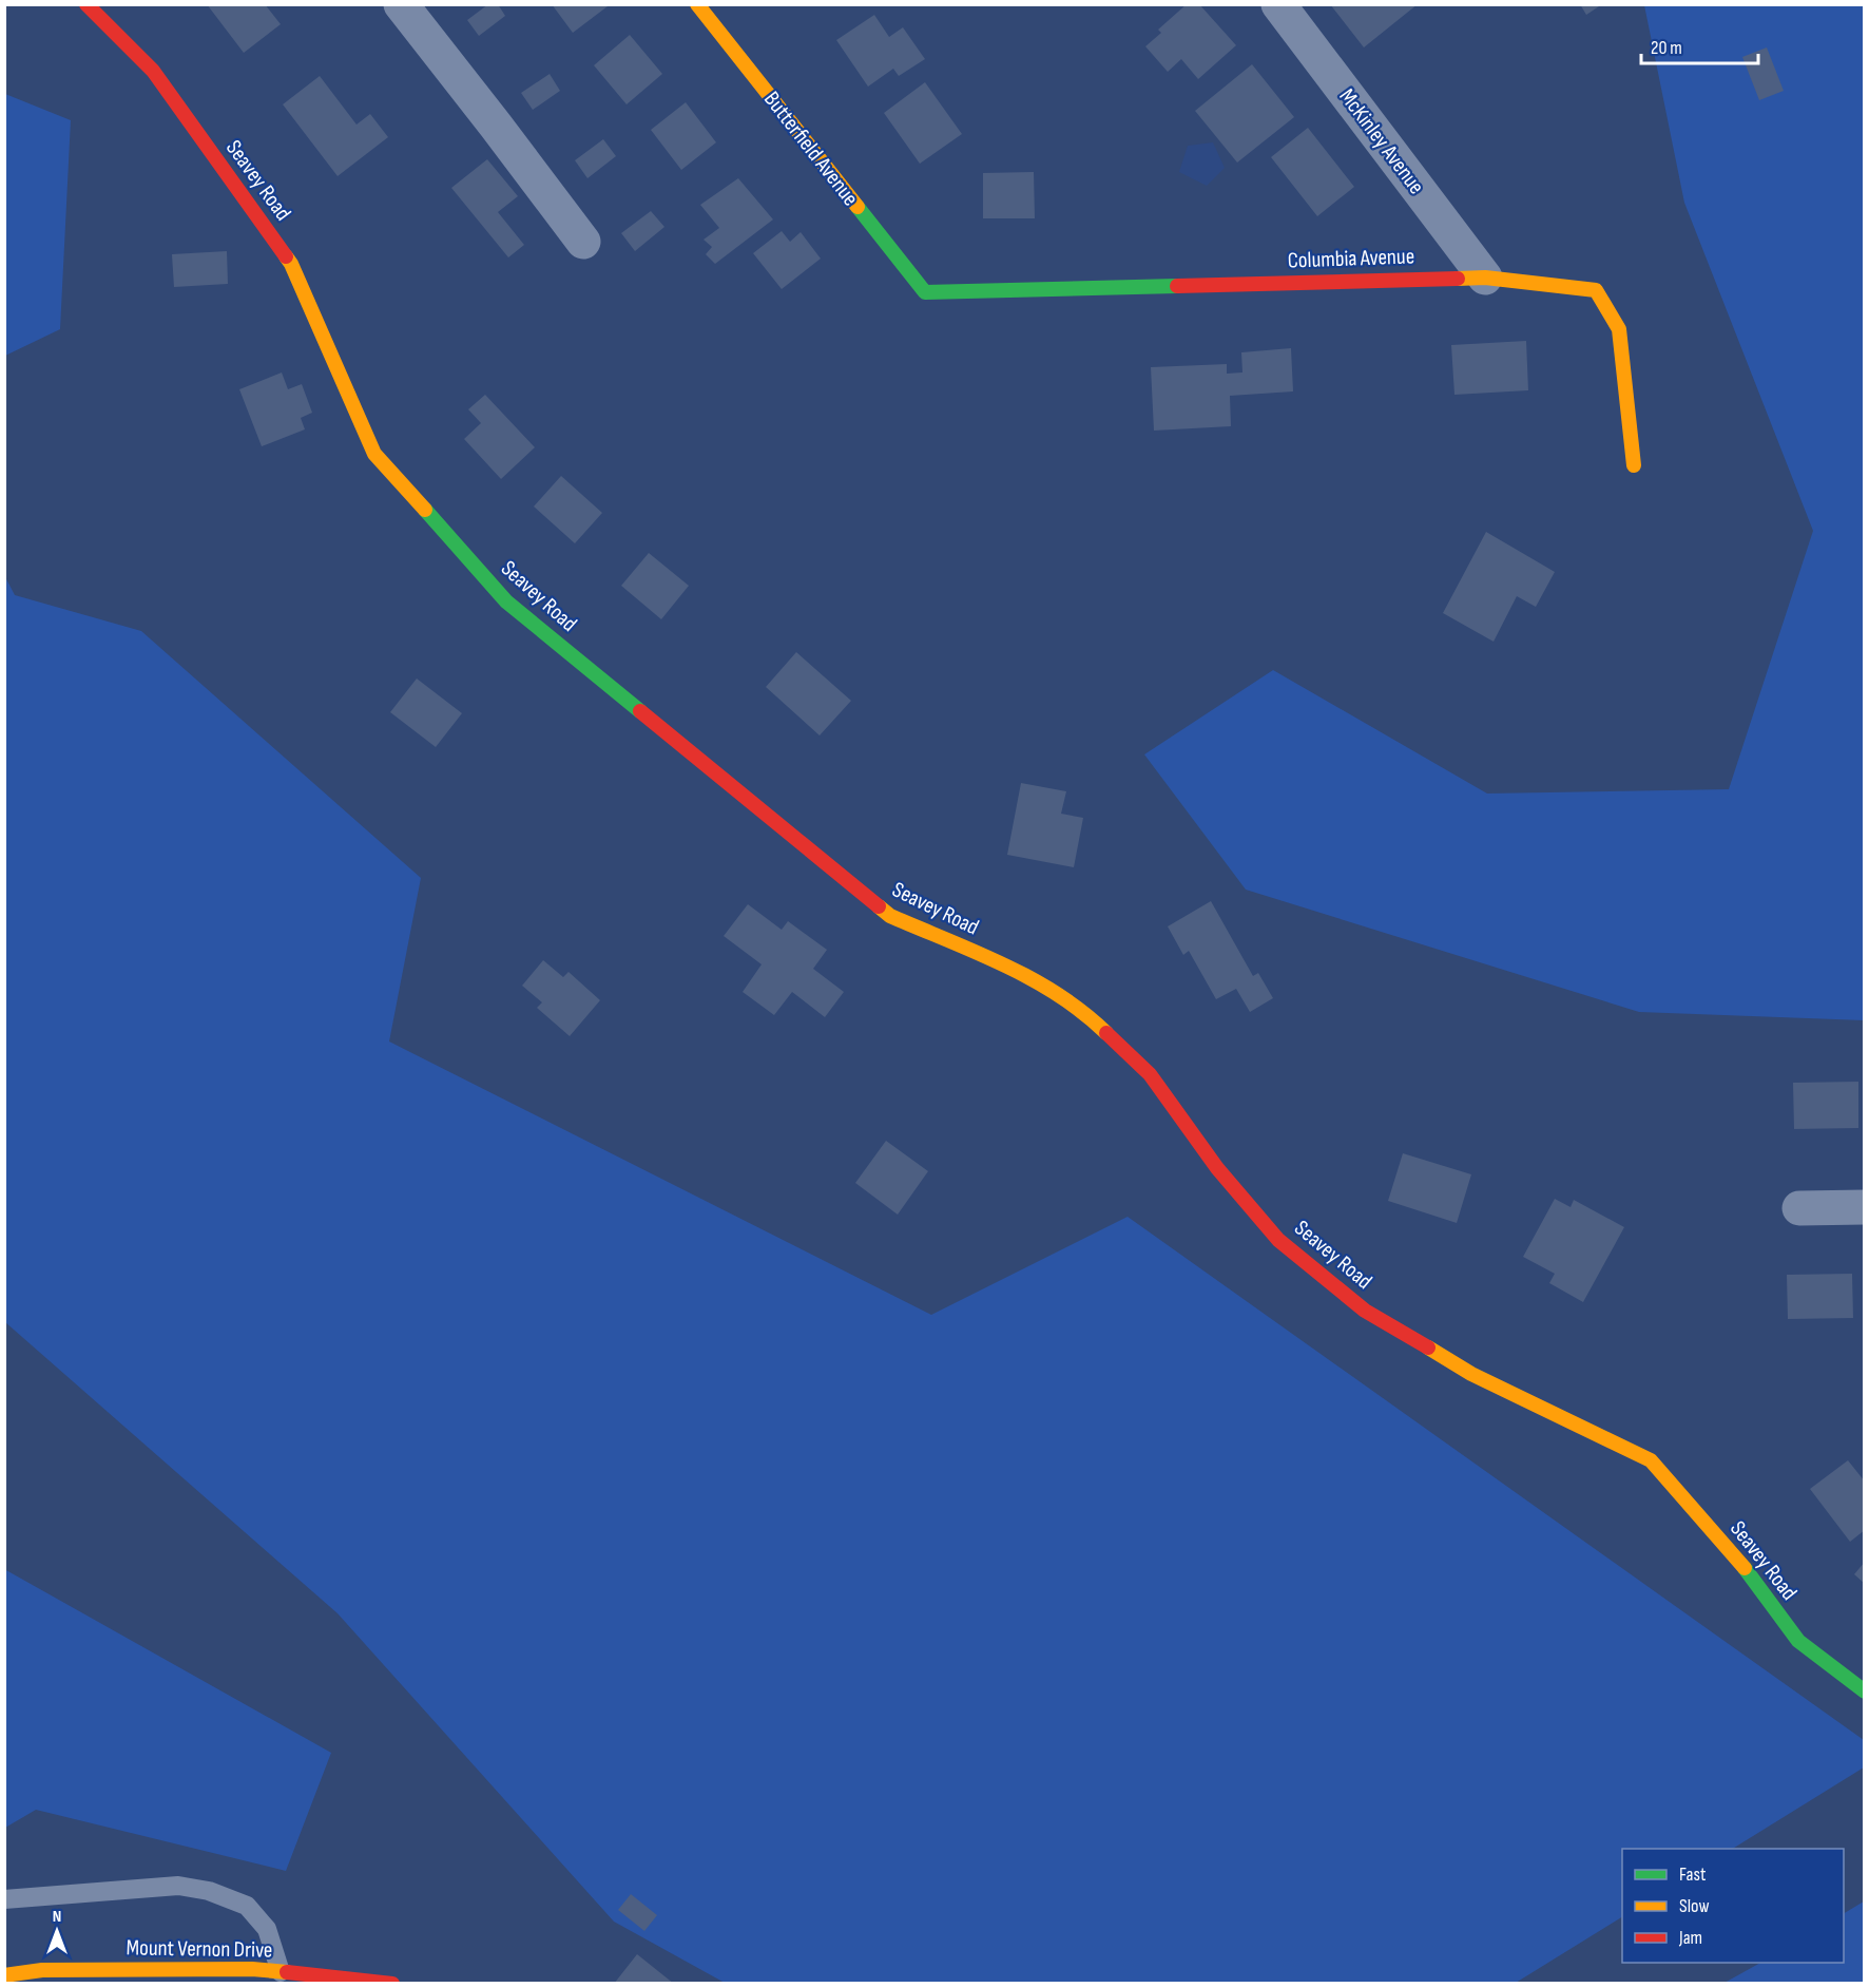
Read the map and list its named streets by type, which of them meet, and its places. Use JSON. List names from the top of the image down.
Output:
{
  "streets": {
    "street": [
      "McKinley Avenue",
      "Butterfield Avenue",
      "Seavey Road",
      "Columbia Avenue",
      "Mount Vernon Drive"
    ]
  },
  "crossings": [
    ["McKinley Avenue", "Columbia Avenue"],
    ["Butterfield Avenue", "Columbia Avenue"]
  ],
  "legend": ["Fast", "Slow", "Jam"],
  "scale_bar": "20 m",
  "north": "top"
}
